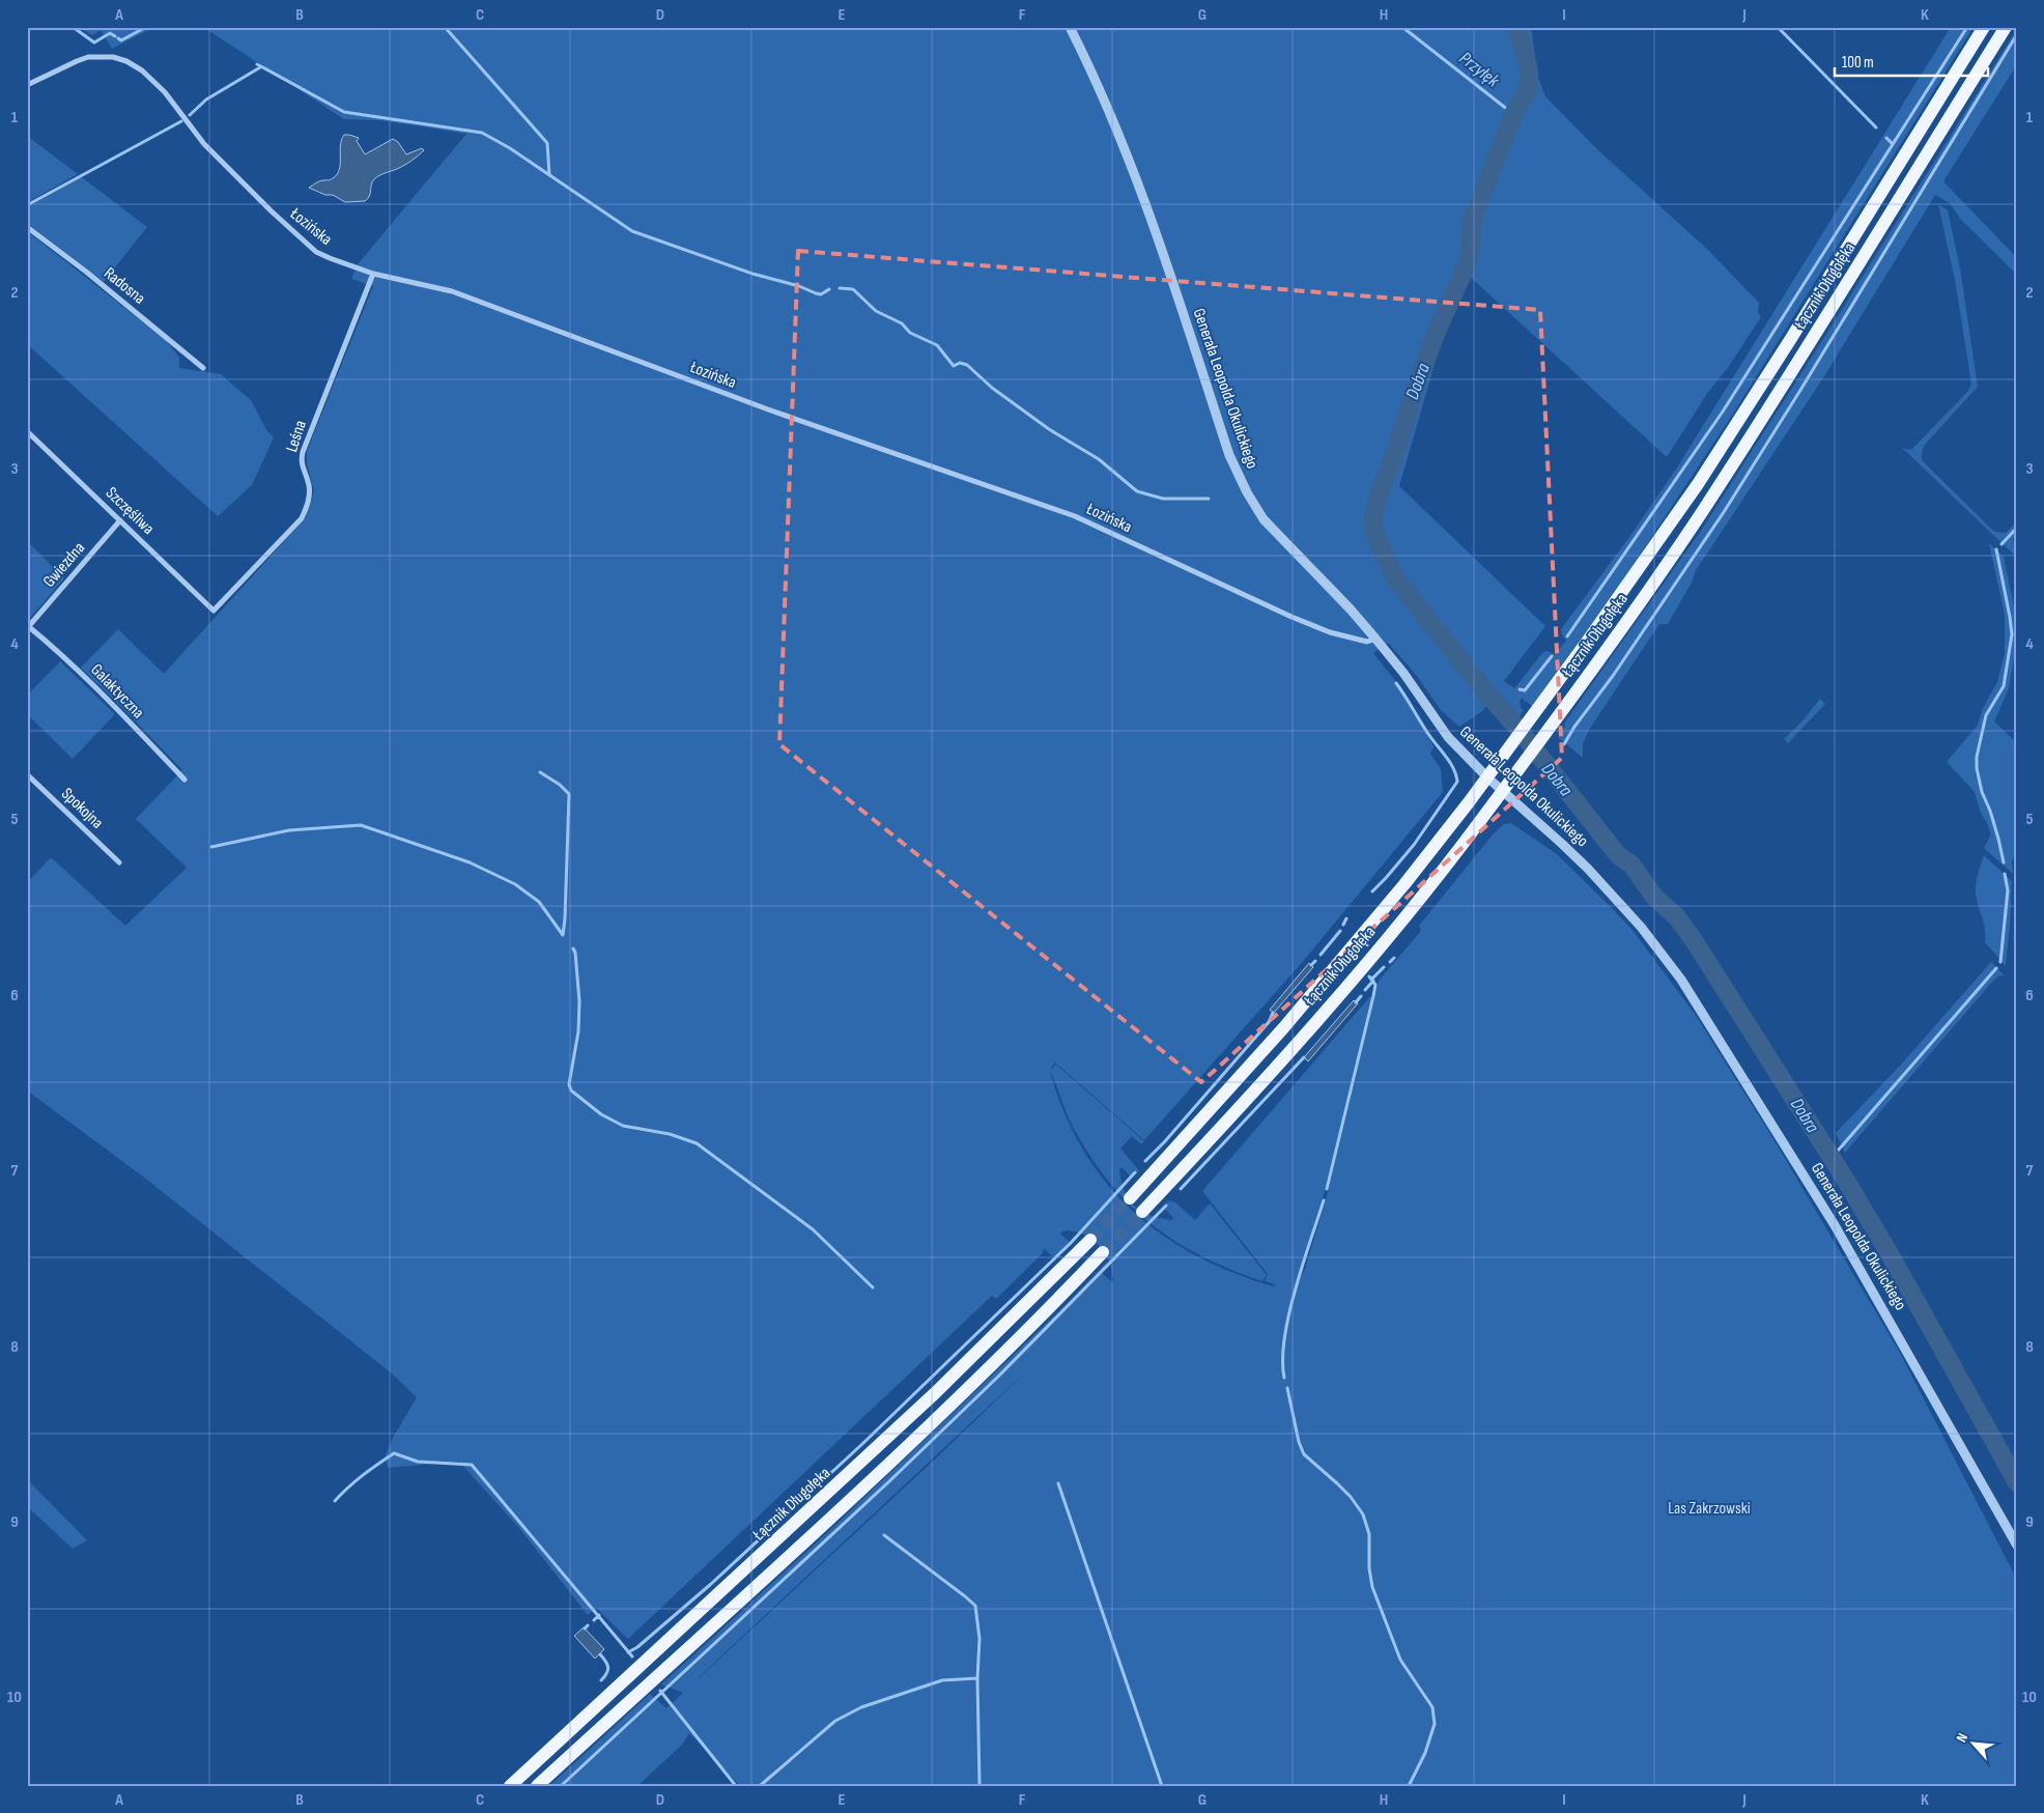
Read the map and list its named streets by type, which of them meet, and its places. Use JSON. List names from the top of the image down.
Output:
{
  "streets": {
    "main road": ["Łącznik Długołęka"],
    "street": [
      "Łozińska",
      "Radosna",
      "Generała Leopolda Okulickiego",
      "Leśna",
      "Szczęśliwa",
      "Gwiezdna",
      "Galaktyczna",
      "Spokojna"
    ]
  },
  "crossings": [
    ["Łozińska", "Generała Leopolda Okulickiego"],
    ["Łozińska", "Leśna"],
    ["Łącznik Długołęka", "Generała Leopolda Okulickiego"],
    ["Leśna", "Szczęśliwa"],
    ["Szczęśliwa", "Gwiezdna"],
    ["Gwiezdna", "Galaktyczna"]
  ],
  "water": ["Przyłęk", "Dobra"],
  "parks": ["Las Zakrzowski"],
  "scale_bar": "100 m",
  "north": "top left",
  "grid": {
    "columns": [
      "A",
      "B",
      "C",
      "D",
      "E",
      "F",
      "G",
      "H",
      "I",
      "J",
      "K"
    ],
    "rows": [
      "1",
      "2",
      "3",
      "4",
      "5",
      "6",
      "7",
      "8",
      "9",
      "10"
    ]
  }
}
